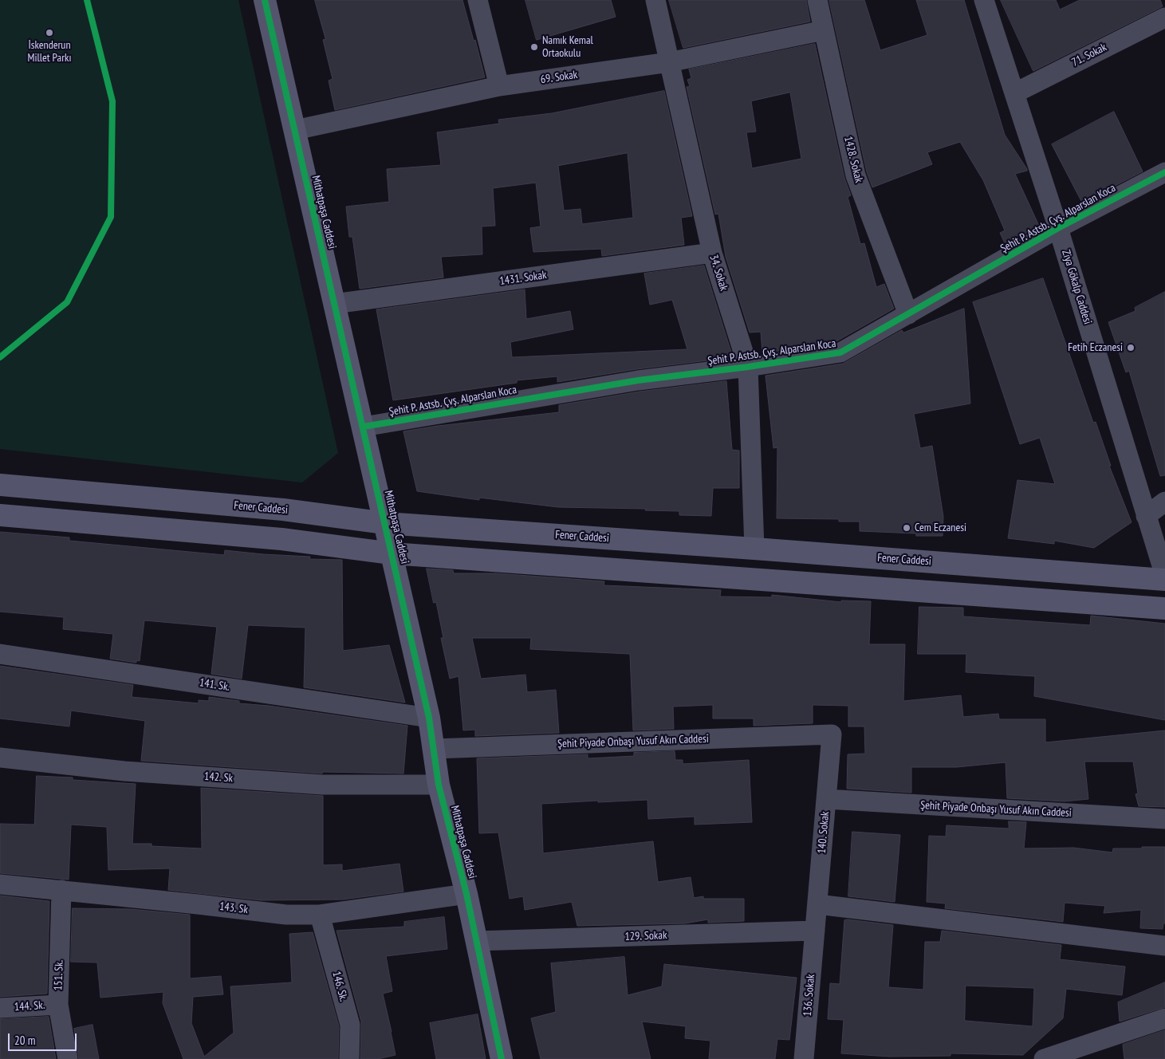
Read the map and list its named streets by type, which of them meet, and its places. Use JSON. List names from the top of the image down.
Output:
{
  "streets": {
    "main road": ["Mithatpaşa Caddesi", "Fener Caddesi"],
    "street": [
      "71. Sokak",
      "69. Sokak",
      "1428. Sokak",
      "Şehit P. Astsb. Çvş. Alparslan Koca",
      "34. Sokak",
      "1431. Sokak",
      "Ziya Gökalp Caddesi",
      "141. Sk.",
      "Şehit Piyade Onbaşı Yusuf Akın Caddesi",
      "142. Sk",
      "140. Sokak",
      "143. Sk",
      "129. Sokak",
      "151. Sk.",
      "146. Sk.",
      "136. Sokak",
      "144. Sk."
    ]
  },
  "crossings": [
    ["71. Sokak", "Ziya Gökalp Caddesi"],
    ["69. Sokak", "1428. Sokak"],
    ["69. Sokak", "Mithatpaşa Caddesi"],
    ["69. Sokak", "34. Sokak"],
    ["1428. Sokak", "Şehit P. Astsb. Çvş. Alparslan Koca"],
    ["Mithatpaşa Caddesi", "Şehit P. Astsb. Çvş. Alparslan Koca"],
    ["Mithatpaşa Caddesi", "1431. Sokak"],
    ["Mithatpaşa Caddesi", "Fener Caddesi"],
    ["Mithatpaşa Caddesi", "141. Sk."],
    ["Mithatpaşa Caddesi", "Şehit Piyade Onbaşı Yusuf Akın Caddesi"],
    ["Mithatpaşa Caddesi", "142. Sk"],
    ["Mithatpaşa Caddesi", "143. Sk"],
    ["Mithatpaşa Caddesi", "129. Sokak"],
    ["Şehit P. Astsb. Çvş. Alparslan Koca", "34. Sokak"],
    ["Şehit P. Astsb. Çvş. Alparslan Koca", "Ziya Gökalp Caddesi"],
    ["34. Sokak", "1431. Sokak"],
    ["34. Sokak", "Fener Caddesi"],
    ["Şehit Piyade Onbaşı Yusuf Akın Caddesi", "140. Sokak"],
    ["140. Sokak", "129. Sokak"],
    ["140. Sokak", "136. Sokak"],
    ["143. Sk", "151. Sk."],
    ["143. Sk", "146. Sk."],
    ["129. Sokak", "136. Sokak"],
    ["151. Sk.", "144. Sk."]
  ],
  "places": [
    "İskenderun Millet Parkı",
    "Namık Kemal Ortaokulu",
    "Fetih Eczanesi",
    "Cem Eczanesi"
  ],
  "scale_bar": "20 m"
}
